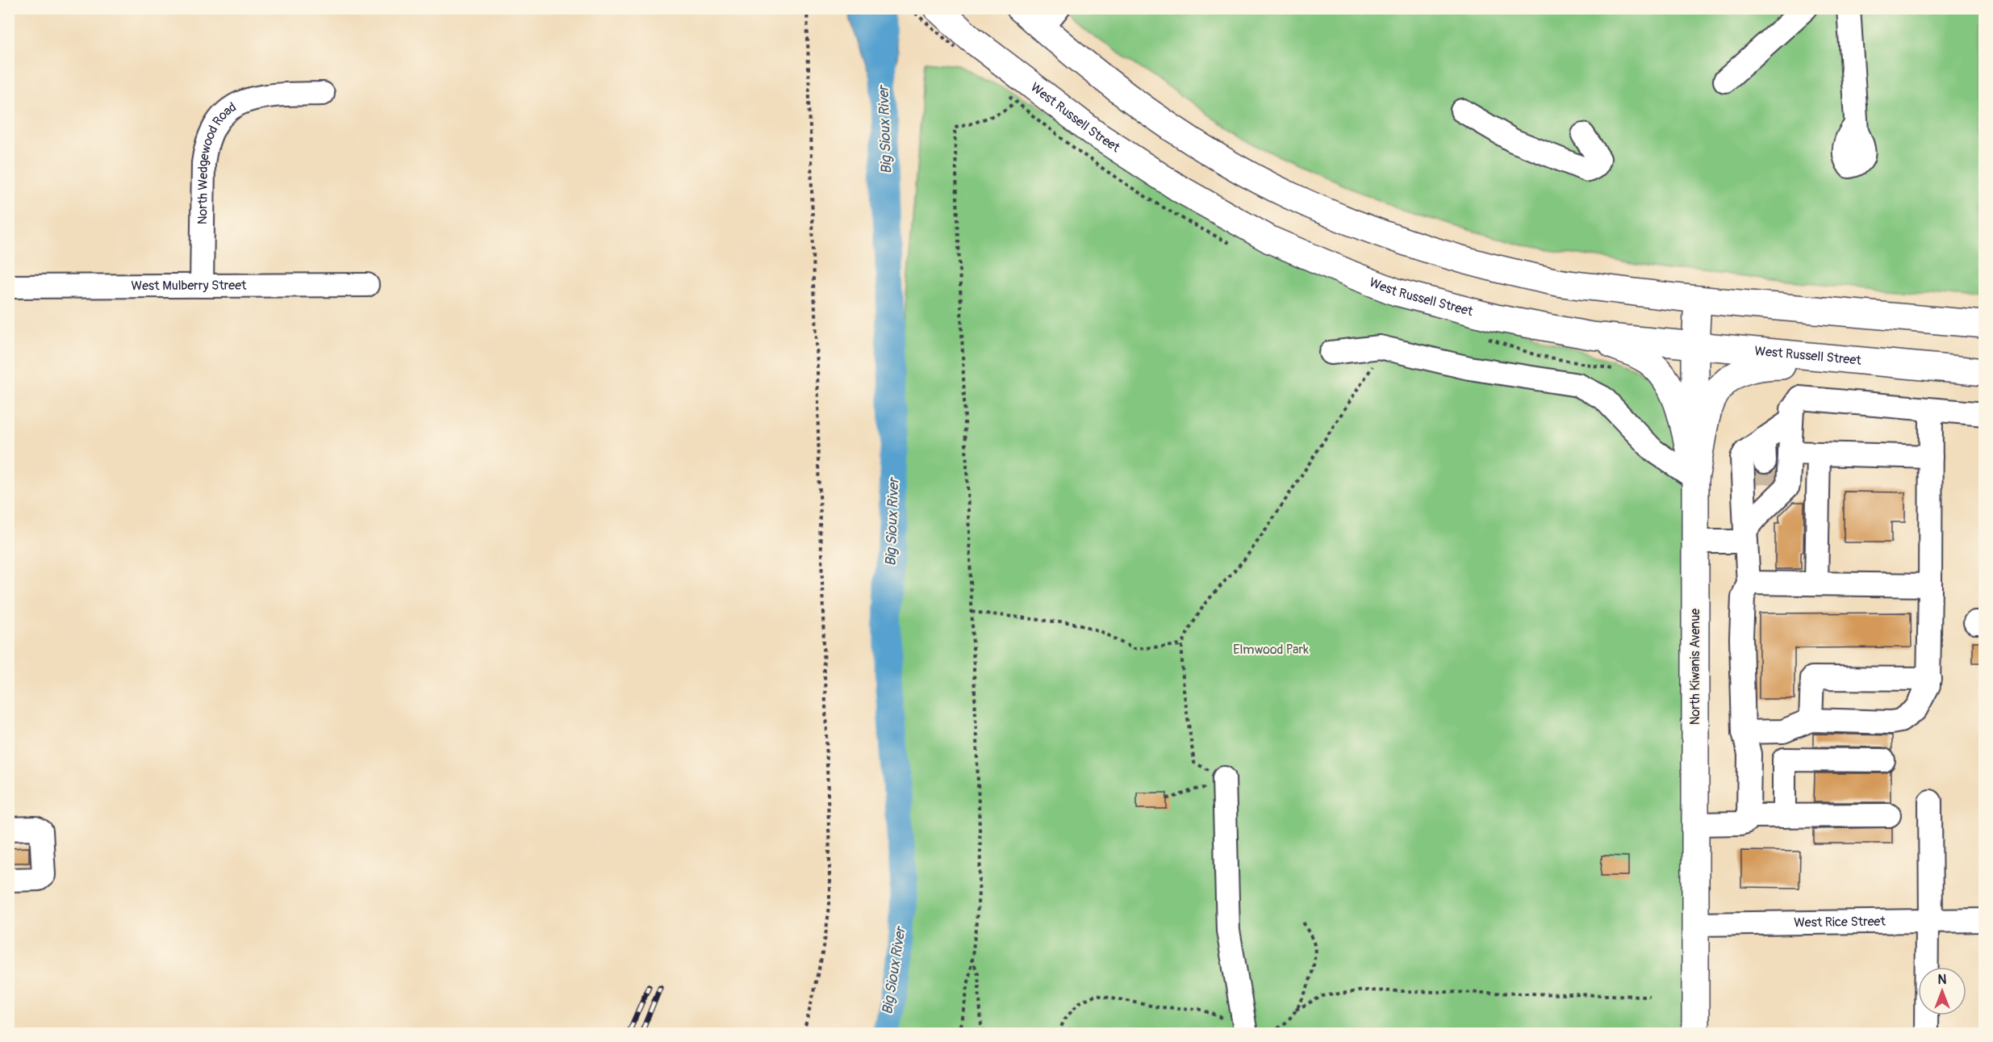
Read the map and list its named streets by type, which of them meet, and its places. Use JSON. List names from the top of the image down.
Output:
{
  "streets": {
    "main road": ["West Russell Street", "North Kiwanis Avenue"],
    "street": ["North Wedgewood Road", "West Mulberry Street", "West Rice Street"]
  },
  "crossings": [
    ["West Russell Street", "North Kiwanis Avenue"],
    ["North Wedgewood Road", "West Mulberry Street"],
    ["North Kiwanis Avenue", "West Rice Street"]
  ],
  "water": ["Big Sioux River"],
  "parks": ["Elmwood Park"],
  "north": "top"
}
